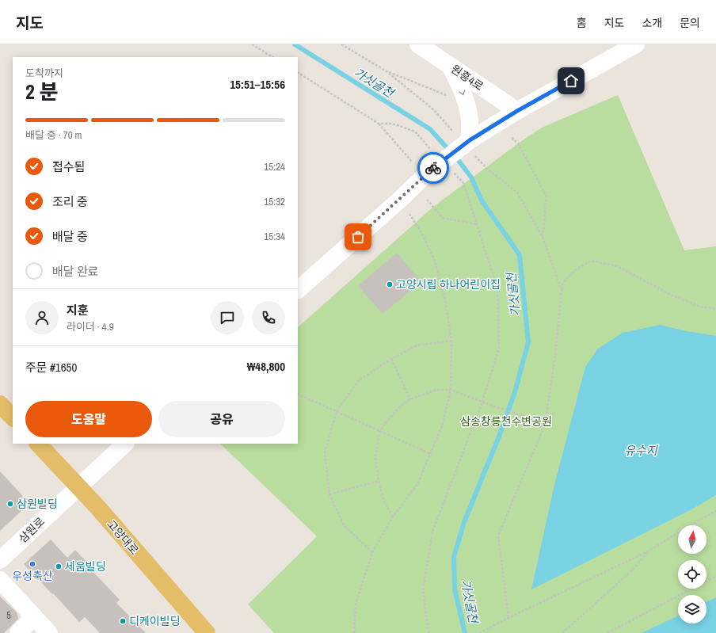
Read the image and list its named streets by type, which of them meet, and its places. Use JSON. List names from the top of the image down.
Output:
{
  "streets": {
    "main road": ["고양대로"],
    "street": ["원흥4로", "삼원로"]
  },
  "crossings": [
    ["삼원로", "고양대로"]
  ],
  "water": ["가싯골천", "유수지"],
  "parks": ["삼송창릉천수변공원"],
  "places": [
    "고양시립 하나어린이집",
    "삼원빌딩",
    "우성축산",
    "세움빌딩",
    "디케이빌딩"
  ],
  "house_numbers": ["5"],
  "north": "top",
  "page": {
    "header": "지도",
    "nav": [
      "홈",
      "지도",
      "소개",
      "문의"
    ],
    "heading": ["2 분", "도착까지", "15:51–15:56"],
    "panel": [
      "지훈",
      "라이더 · 4.9",
      "주문 #1650",
      "₩48,800"
    ],
    "bar": "배달 중 · 70 m",
    "list": [
      ["접수됨", "15:24"],
      ["조리 중", "15:32"],
      ["배달 중", "15:34"],
      "배달 완료"
    ],
    "buttons": ["도움말", "공유"]
  }
}
